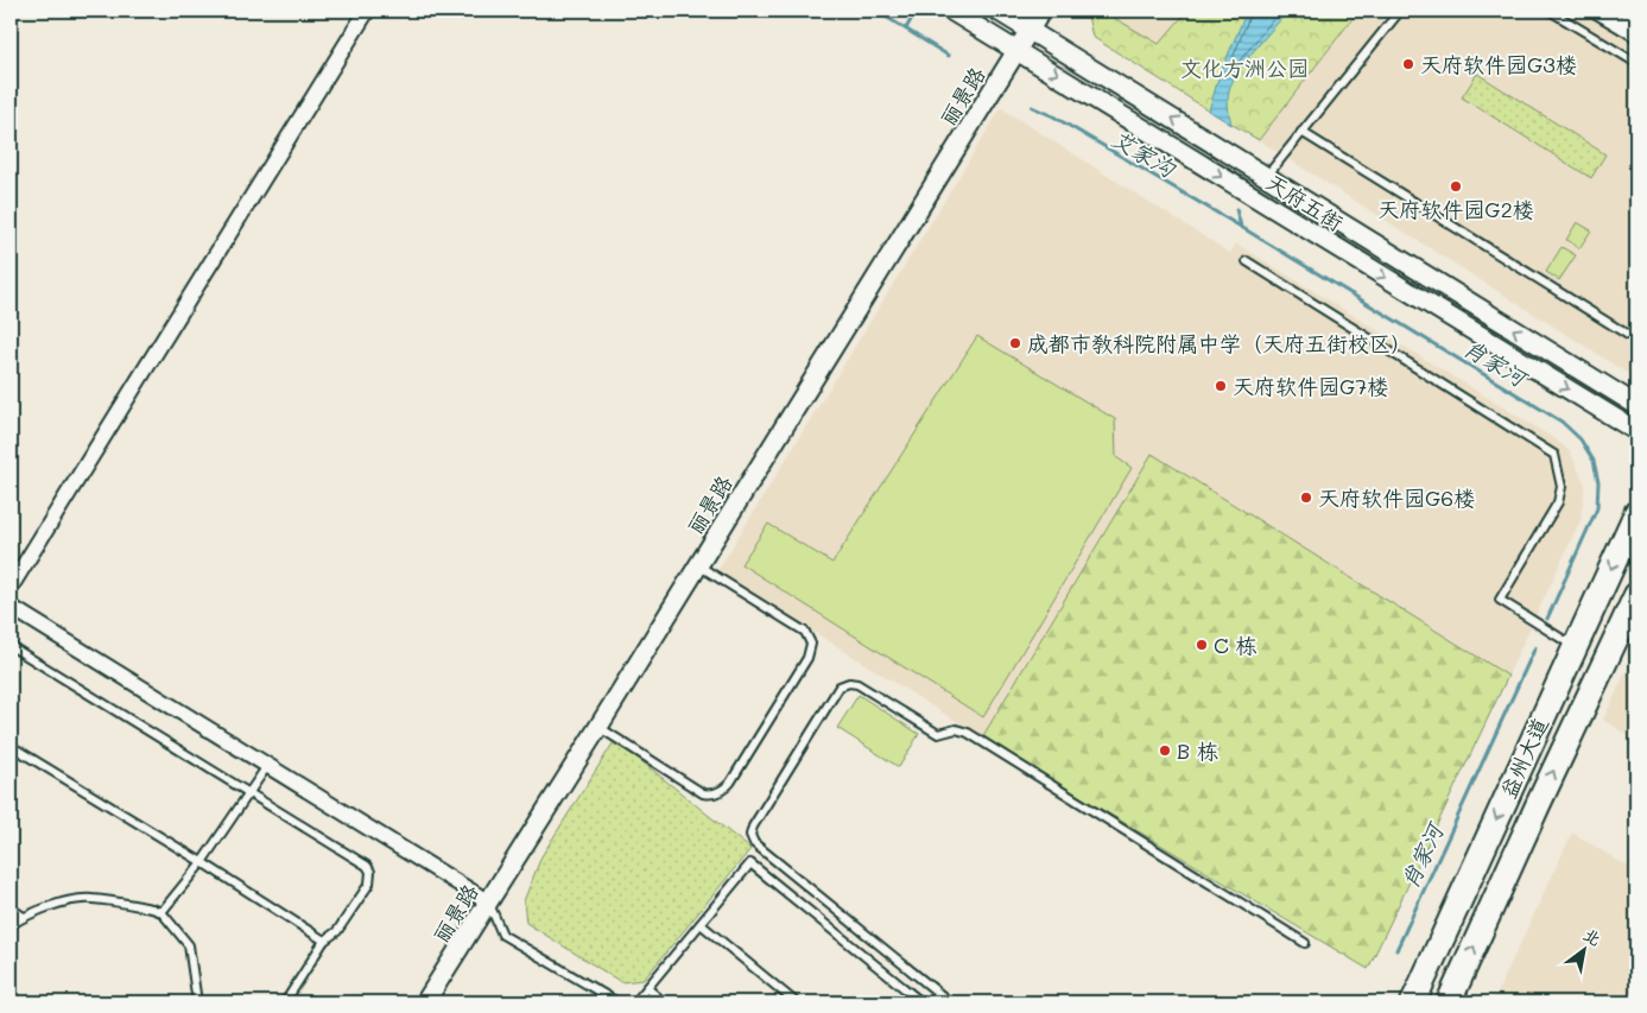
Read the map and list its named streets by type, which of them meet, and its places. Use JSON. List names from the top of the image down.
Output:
{
  "streets": {
    "main road": ["益州大道"],
    "street": ["丽景路", "天府五街"]
  },
  "crossings": [
    ["丽景路", "天府五街"]
  ],
  "water": ["艾家沟", "肖家河"],
  "parks": ["文化方洲公园"],
  "places": [
    "天府软件园G3楼",
    "天府软件园G2楼",
    "成都市教科院附属中学（天府五街校区）",
    "天府软件园G7楼",
    "天府软件园G6楼",
    "C 栋",
    "B 栋"
  ],
  "north": "top right"
}
